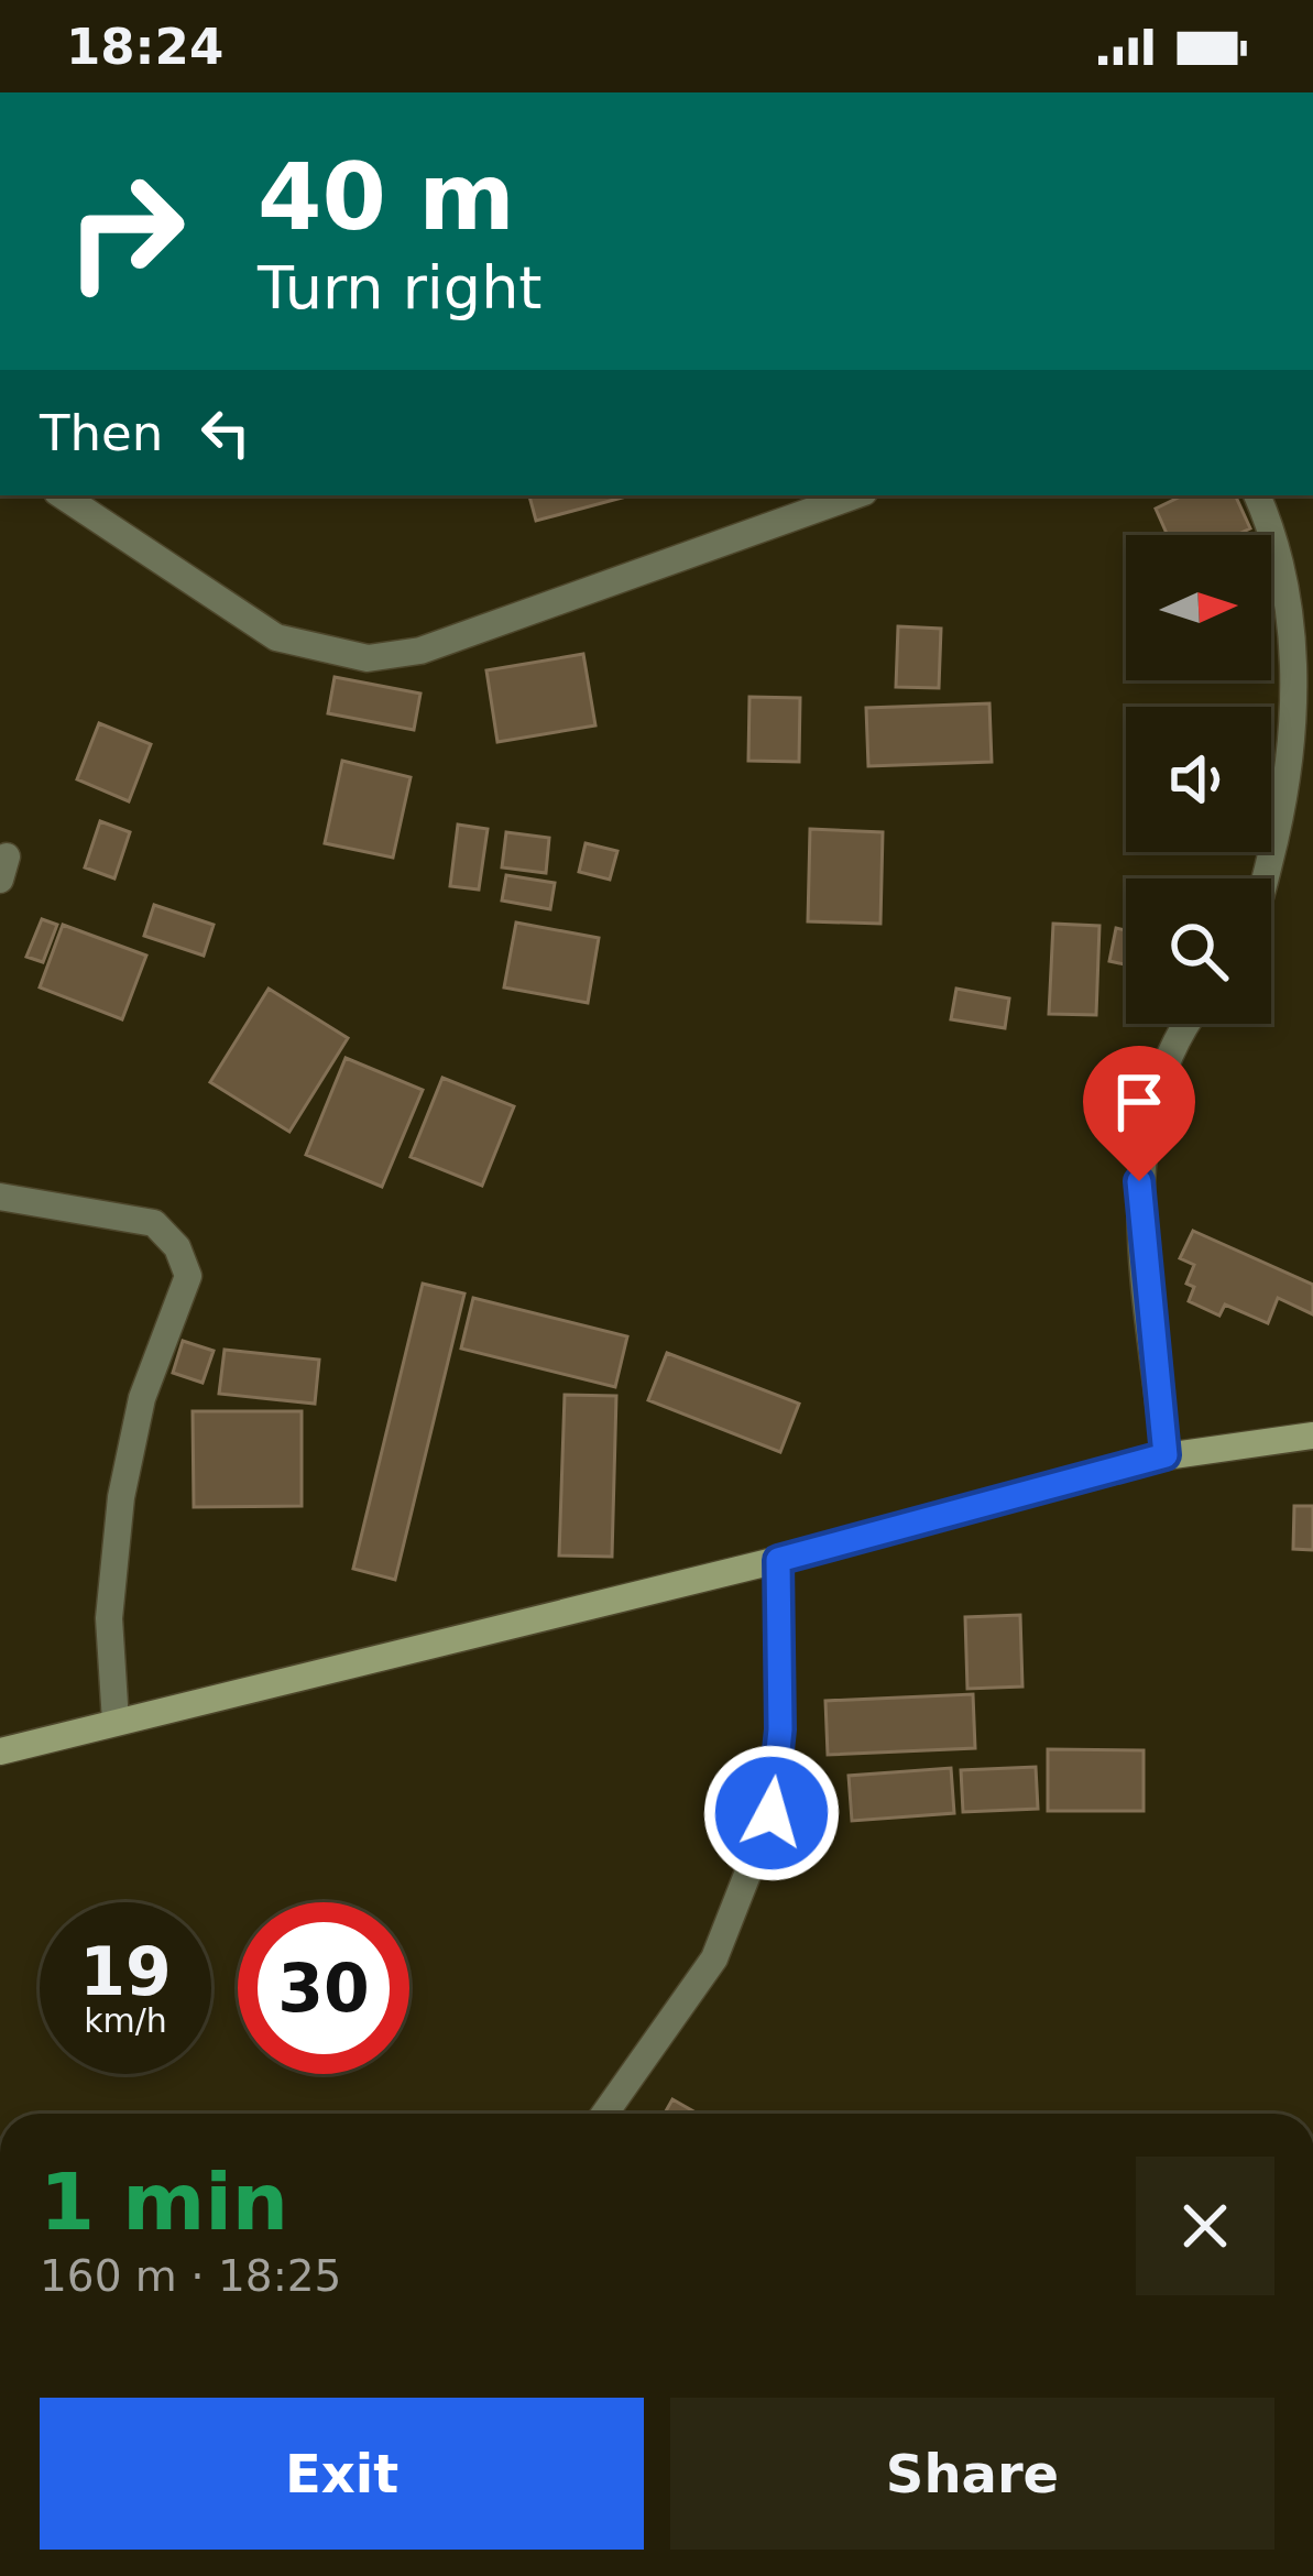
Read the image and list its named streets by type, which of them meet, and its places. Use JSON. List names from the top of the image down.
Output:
{
  "north": "right",
  "page": {
    "status": "18:24",
    "turn": ["40 m", "Turn right"],
    "then": "Then",
    "speed": "19 km/h",
    "limit": "30",
    "heading": ["1 min", "160 m · 18:25"],
    "buttons": ["Exit", "Share"]
  }
}
